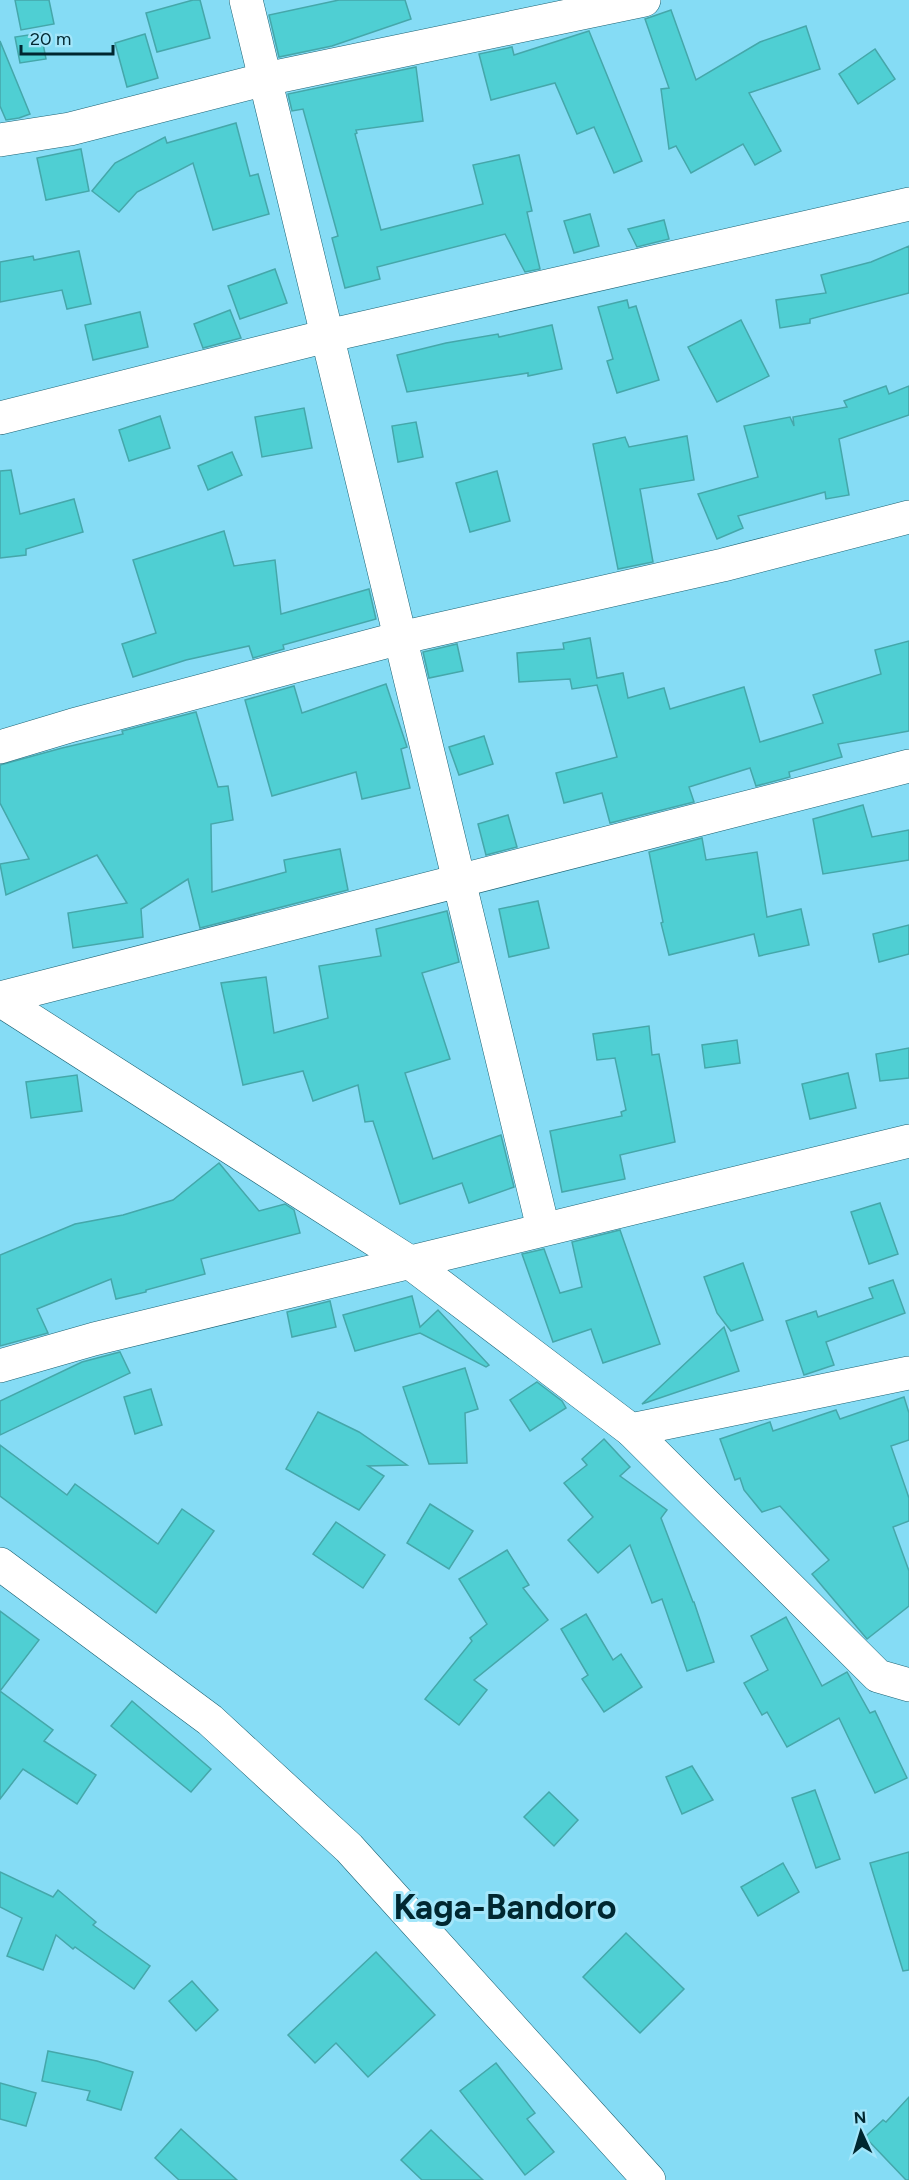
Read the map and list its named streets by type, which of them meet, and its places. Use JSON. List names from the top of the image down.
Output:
{
  "districts": ["Kaga-Bandoro"],
  "scale_bar": "20 m",
  "north": "top"
}
